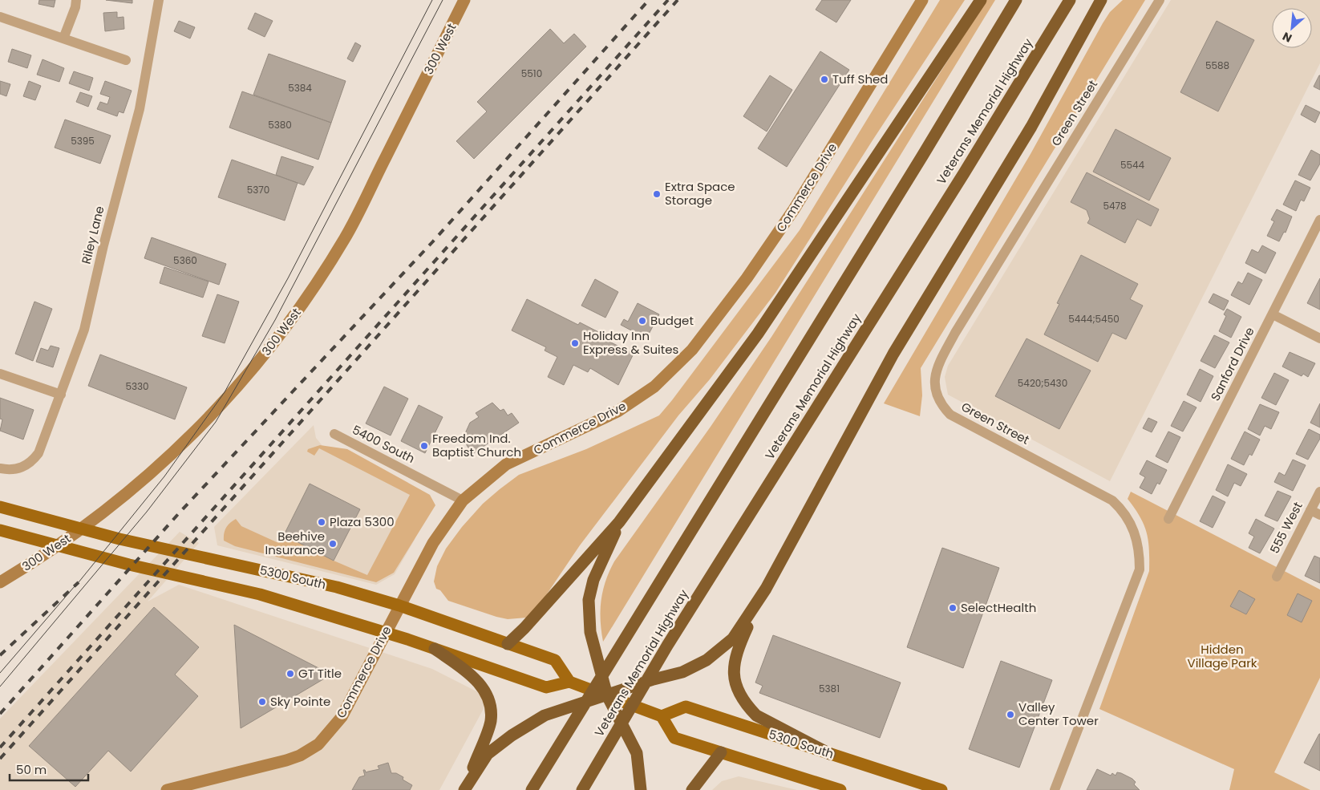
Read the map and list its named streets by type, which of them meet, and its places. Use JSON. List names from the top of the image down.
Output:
{
  "streets": {
    "highway": ["Veterans Memorial Highway"],
    "main road": ["5300 South"],
    "street": [
      "300 West",
      "Green Street",
      "Commerce Drive",
      "Riley Lane",
      "Sanford Drive",
      "5400 South",
      "555 West"
    ]
  },
  "crossings": [
    ["Commerce Drive", "5400 South"],
    ["Commerce Drive", "5300 South"]
  ],
  "parks": ["Hidden Village Park"],
  "places": [
    "Tuff Shed",
    "Extra Space Storage",
    "Budget",
    "Holiday Inn Express & Suites",
    "Freedom Ind. Baptist Church",
    "Plaza 5300",
    "Beehive Insurance",
    "SelectHealth",
    "GT Title",
    "Sky Pointe",
    "Valley Center Tower"
  ],
  "house_numbers": [
    "5588",
    "5510",
    "5384",
    "5380",
    "5395",
    "5544",
    "5370",
    "5478",
    "5360",
    "5444;5450",
    "5420;5430",
    "5330",
    "5381"
  ],
  "scale_bar": "50 m",
  "north": "bottom left"
}
